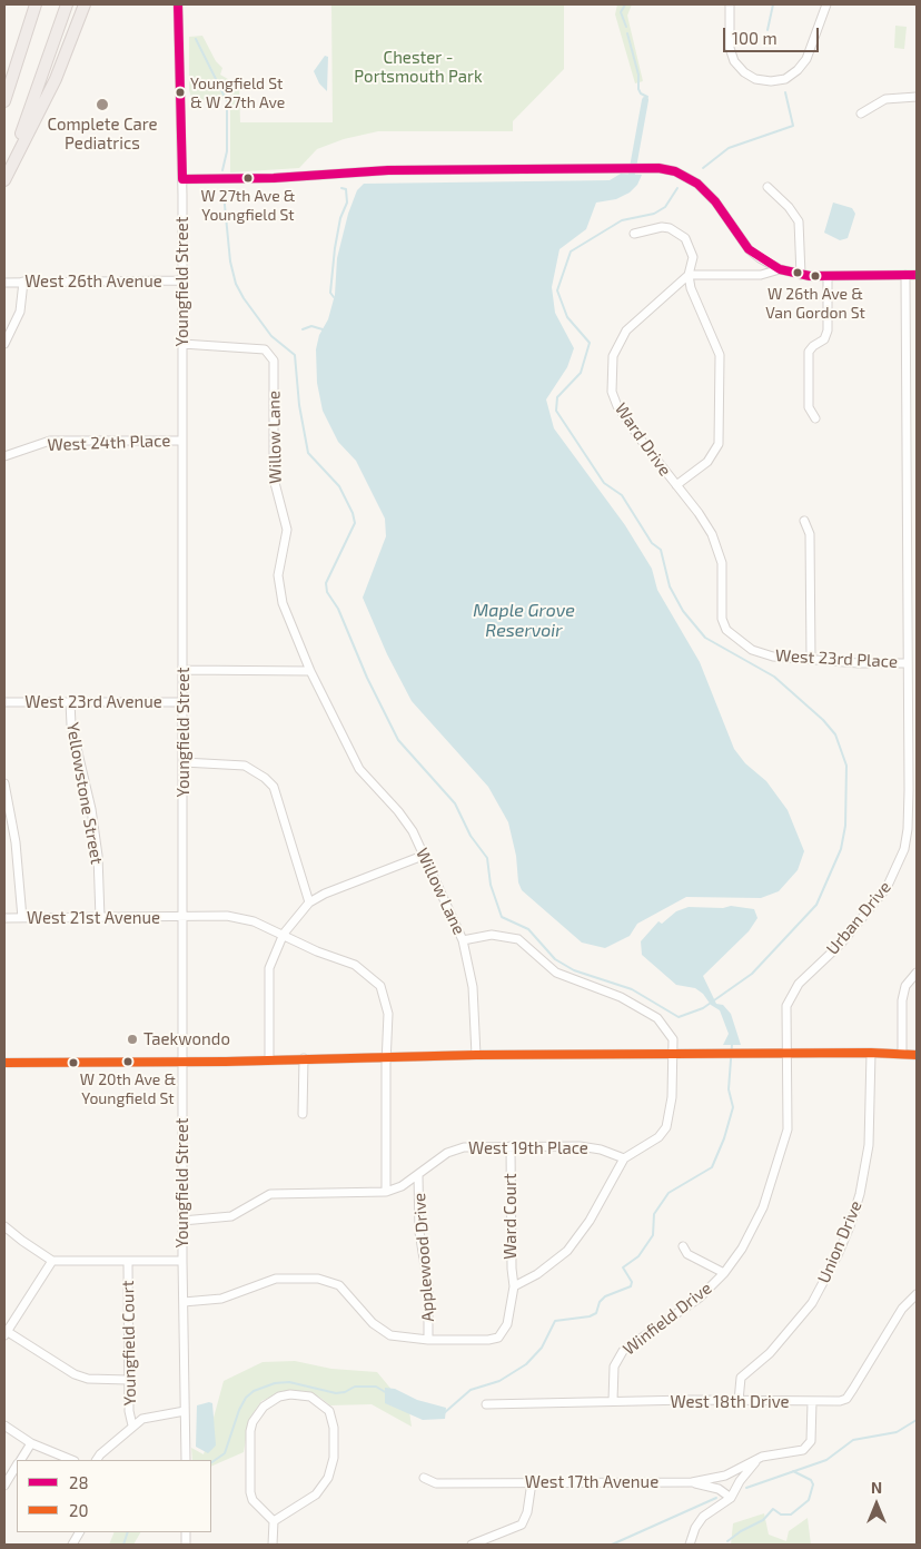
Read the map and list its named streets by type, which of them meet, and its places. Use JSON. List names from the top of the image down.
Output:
{
  "streets": {
    "street": [
      "West 26th Avenue",
      "Youngfield Street",
      "Willow Lane",
      "Ward Drive",
      "West 24th Place",
      "West 23rd Place",
      "West 23rd Avenue",
      "Yellowstone Street",
      "West 21st Avenue",
      "Urban Drive",
      "West 19th Place",
      "Ward Court",
      "Union Drive",
      "Applewood Drive",
      "Winfield Drive",
      "Youngfield Court",
      "West 18th Drive",
      "West 17th Avenue"
    ]
  },
  "crossings": [
    ["West 26th Avenue", "Youngfield Street"],
    ["Youngfield Street", "Willow Lane"],
    ["Youngfield Street", "West 24th Place"],
    ["Youngfield Street", "West 23rd Avenue"],
    ["Youngfield Street", "West 21st Avenue"],
    ["Youngfield Street", "West 19th Place"],
    ["Youngfield Street", "Applewood Drive"],
    ["Willow Lane", "West 19th Place"],
    ["Willow Lane", "Ward Court"],
    ["Ward Drive", "West 23rd Place"],
    ["West 23rd Place", "Urban Drive"],
    ["West 23rd Avenue", "Yellowstone Street"],
    ["Yellowstone Street", "West 21st Avenue"],
    ["West 21st Avenue", "Applewood Drive"],
    ["Urban Drive", "Winfield Drive"],
    ["West 19th Place", "Ward Court"],
    ["West 19th Place", "Applewood Drive"],
    ["Union Drive", "West 18th Drive"],
    ["Winfield Drive", "West 18th Drive"],
    ["West 18th Drive", "West 17th Avenue"]
  ],
  "water": ["Maple Grove Reservoir"],
  "parks": ["Chester - Portsmouth Park"],
  "places": [
    "Youngfield St & W 27th Ave",
    "Complete Care Pediatrics",
    "W 27th Ave & Youngfield St",
    "W 26th Ave & Van Gordon St",
    "Taekwondo",
    "W 20th Ave & Youngfield St"
  ],
  "lines": ["transit line 28", "transit line 20"],
  "legend": ["28", "20"],
  "scale_bar": "100 m",
  "north": "top"
}
